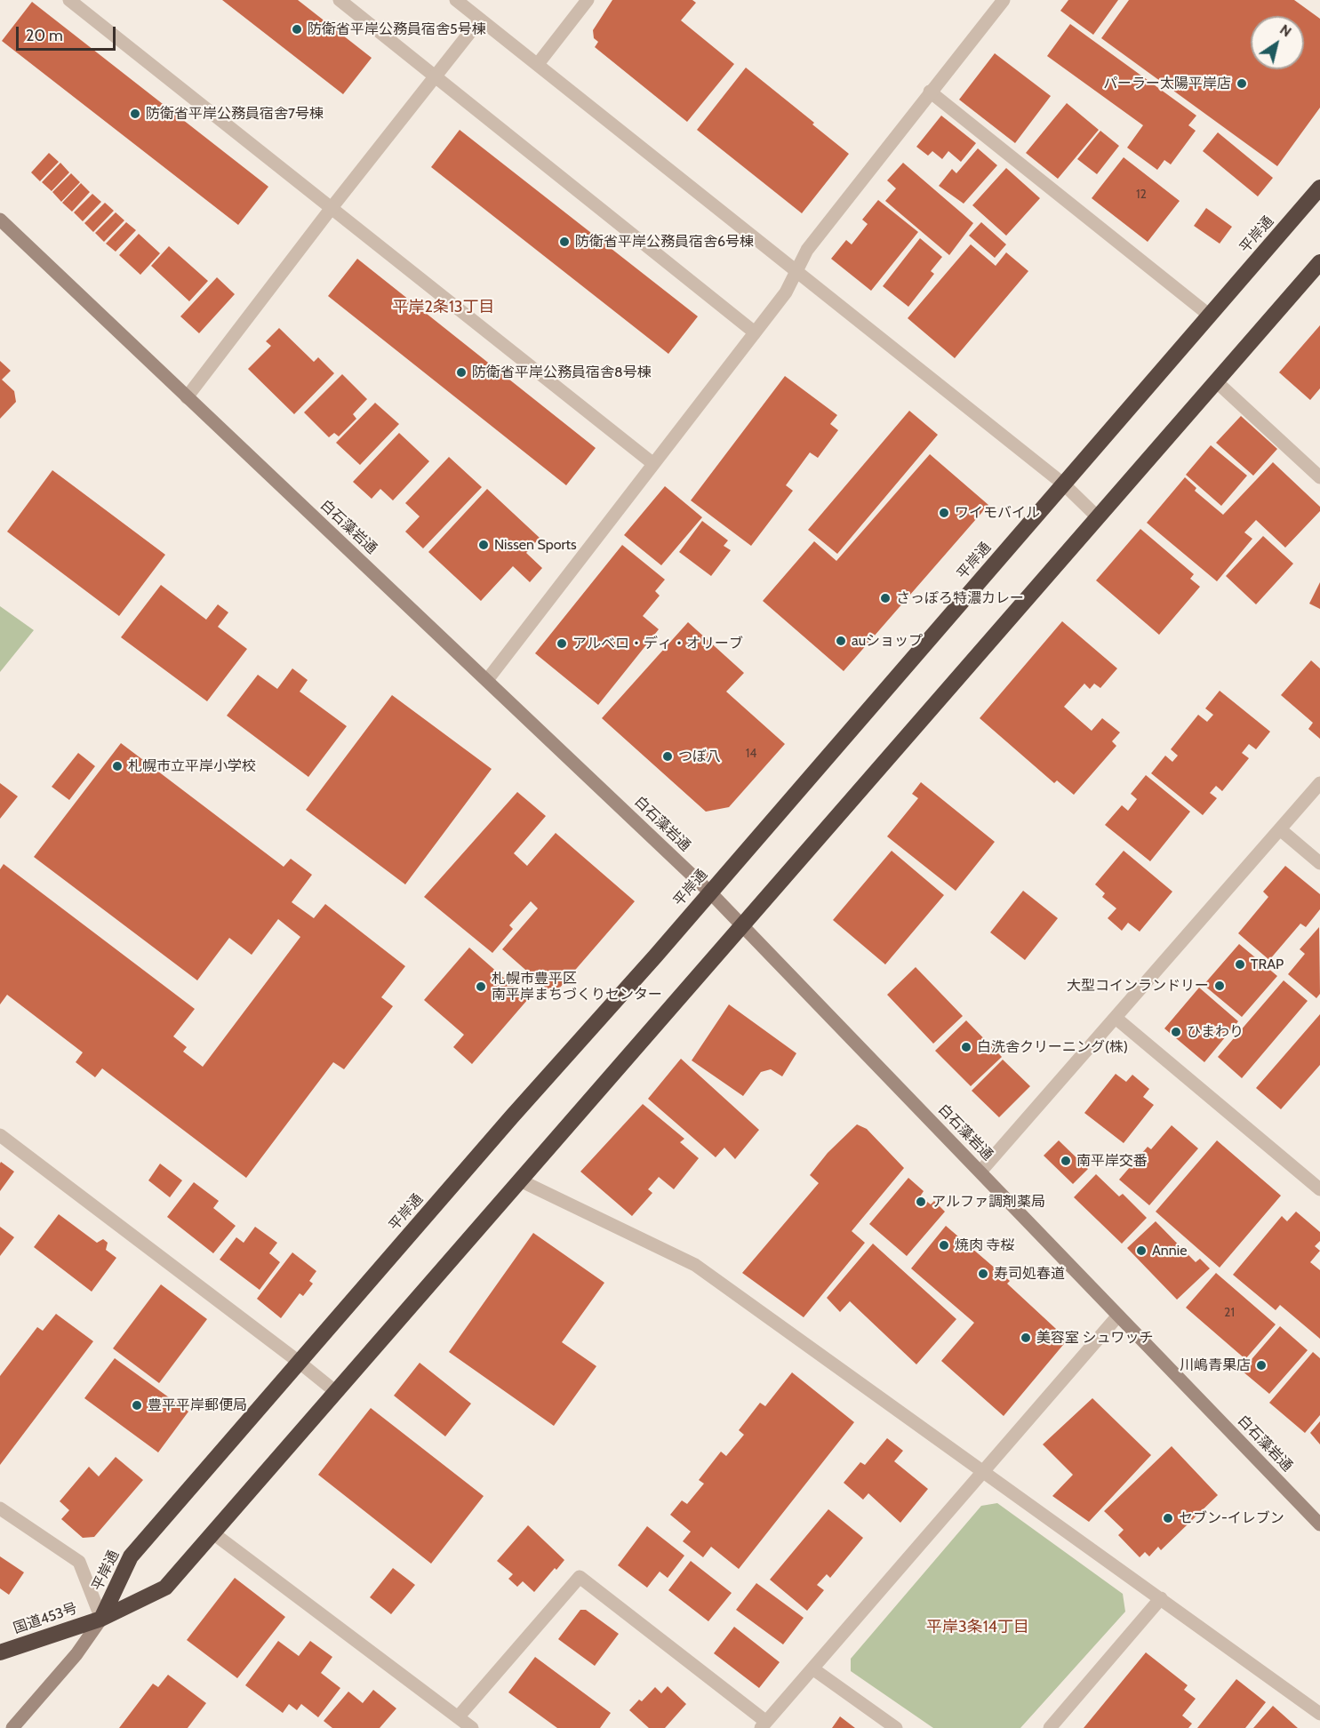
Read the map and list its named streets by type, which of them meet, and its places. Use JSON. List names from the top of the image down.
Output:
{
  "streets": {
    "highway": ["平岸通", "国道453号"],
    "main road": ["白石藻岩通"]
  },
  "crossings": [
    ["平岸通", "白石藻岩通"],
    ["平岸通", "国道453号"]
  ],
  "districts": ["平岸2条13丁目", "平岸3条14丁目"],
  "places": [
    "防衛省平岸公務員宿舎5号棟",
    "パーラー太陽平岸店",
    "防衛省平岸公務員宿舎7号棟",
    "防衛省平岸公務員宿舎6号棟",
    "防衛省平岸公務員宿舎8号棟",
    "ワイモバイル",
    "Nissen Sports",
    "さっぽろ特濃カレー",
    "auショップ",
    "アルベロ・ディ・オリーブ",
    "つぼ八",
    "札幌市立平岸小学校",
    "TRAP",
    "大型コインランドリー",
    "札幌市豊平区 南平岸まちづくりセンター",
    "ひまわり",
    "白洗舎クリーニング(株)",
    "南平岸交番",
    "アルファ調剤薬局",
    "焼肉 寺桜",
    "Annie",
    "寿司処春道",
    "美容室 シュワッチ",
    "川嶋青果店",
    "豊平平岸郵便局",
    "セブン-イレブン"
  ],
  "house_numbers": ["12", "14", "21"],
  "scale_bar": "20 m",
  "north": "top right"
}
